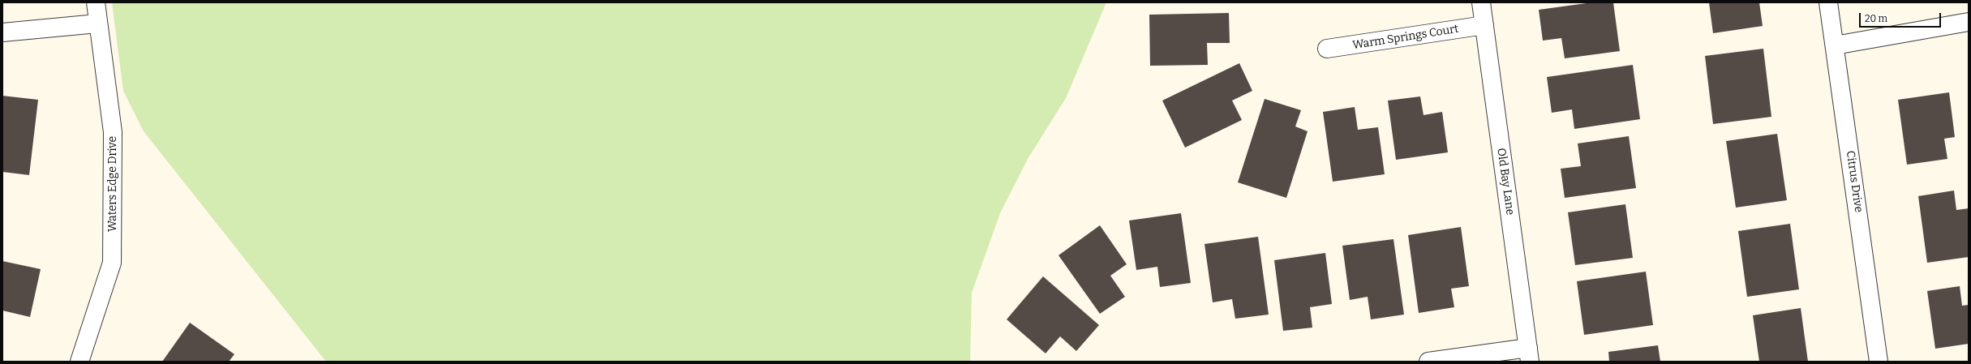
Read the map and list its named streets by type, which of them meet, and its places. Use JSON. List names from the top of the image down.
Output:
{
  "streets": {
    "street": [
      "Warm Springs Court",
      "Old Bay Lane",
      "Citrus Drive",
      "Waters Edge Drive"
    ]
  },
  "crossings": [
    ["Warm Springs Court", "Old Bay Lane"]
  ],
  "scale_bar": "20 m"
}
